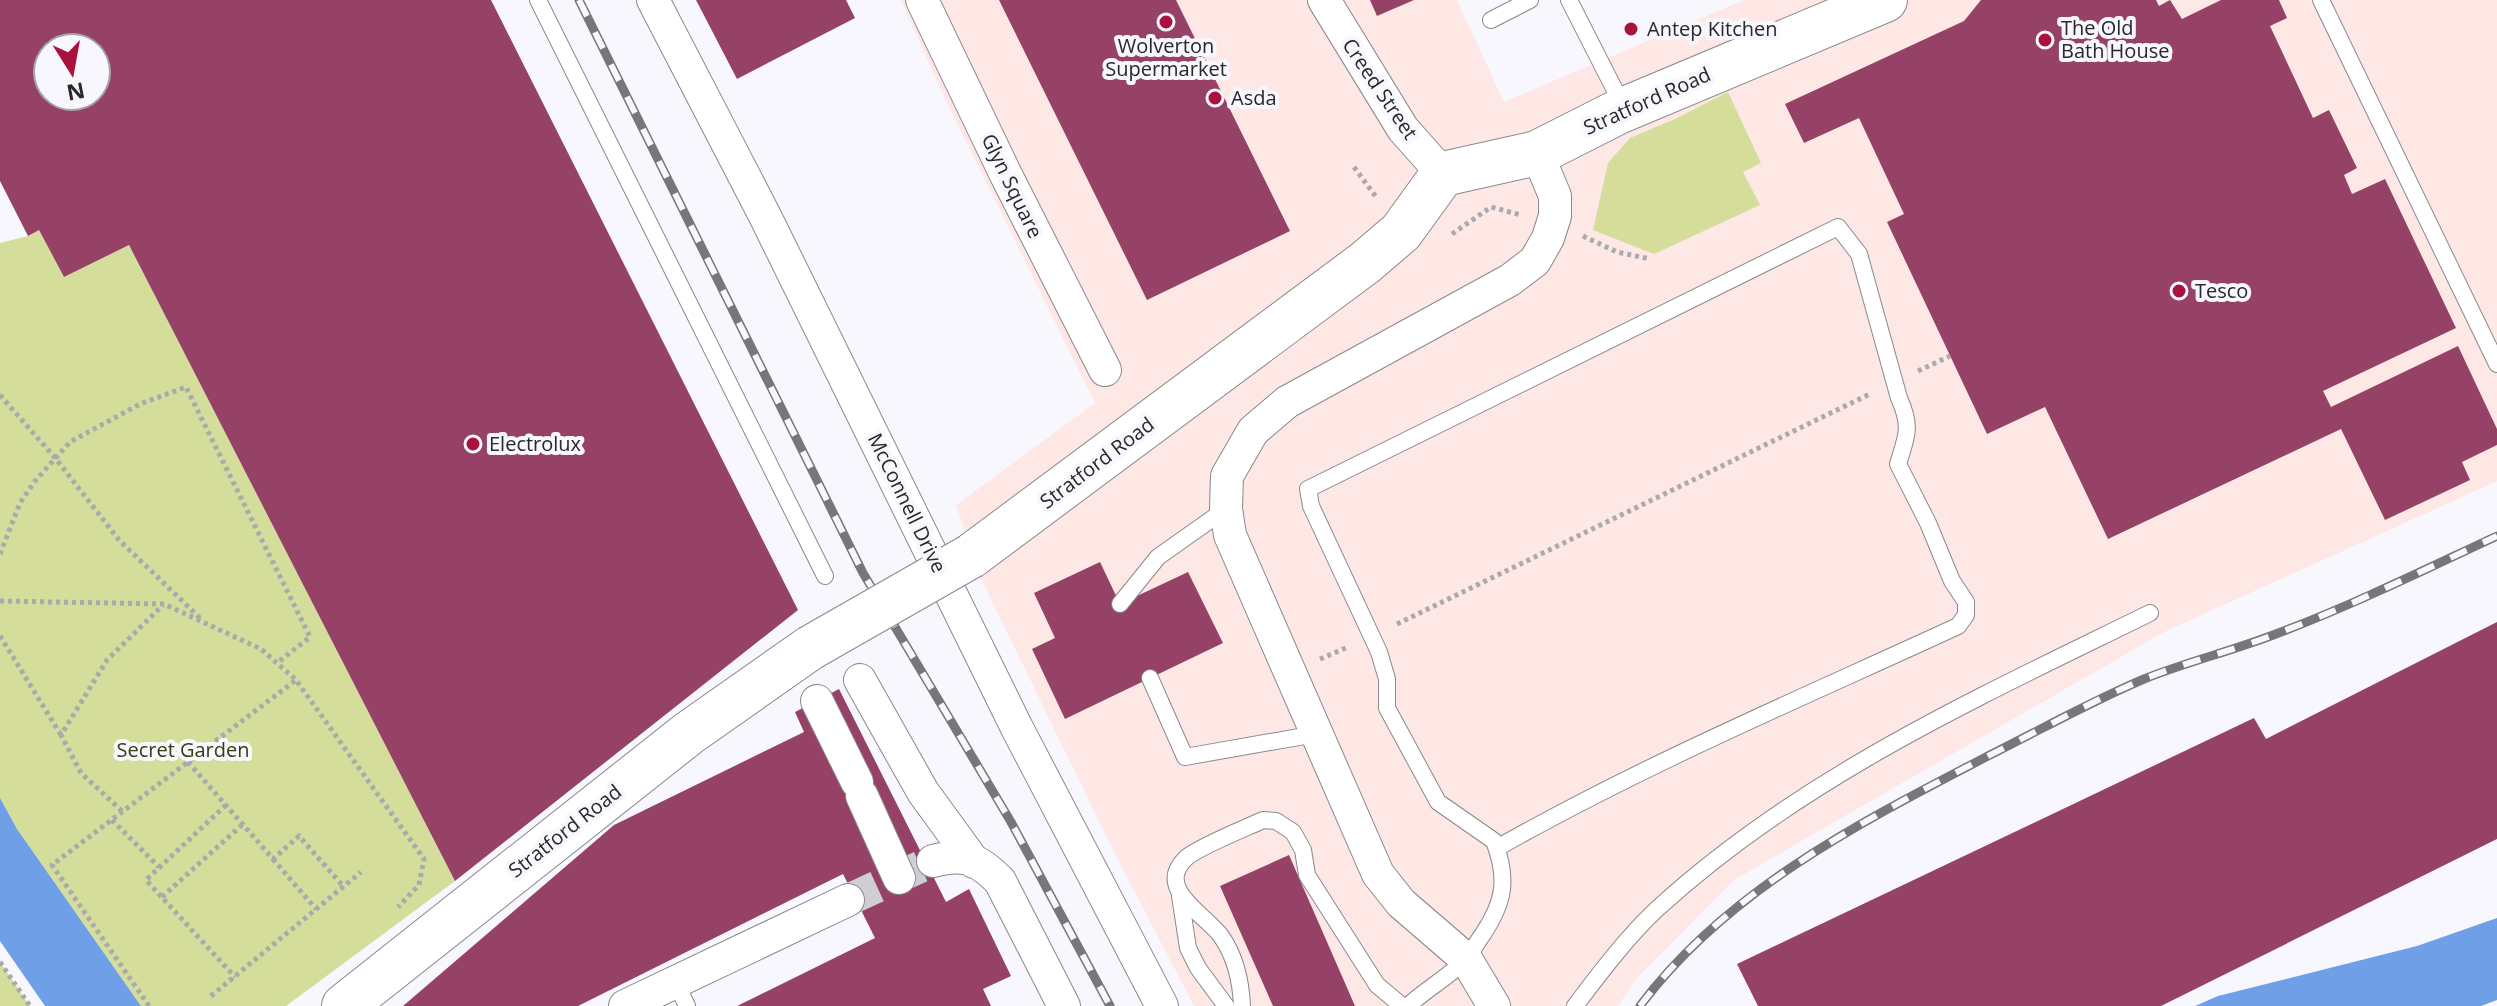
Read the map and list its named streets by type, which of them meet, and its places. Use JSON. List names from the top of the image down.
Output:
{
  "streets": {
    "street": [
      "Creed Street",
      "Stratford Road",
      "Glyn Square",
      "McConnell Drive"
    ]
  },
  "crossings": [
    ["Creed Street", "Stratford Road"]
  ],
  "parks": ["Secret Garden"],
  "places": [
    "Wolverton Supermarket",
    "Antep Kitchen",
    "The Old Bath House",
    "Asda",
    "Tesco",
    "Electrolux"
  ],
  "north": "bottom"
}
